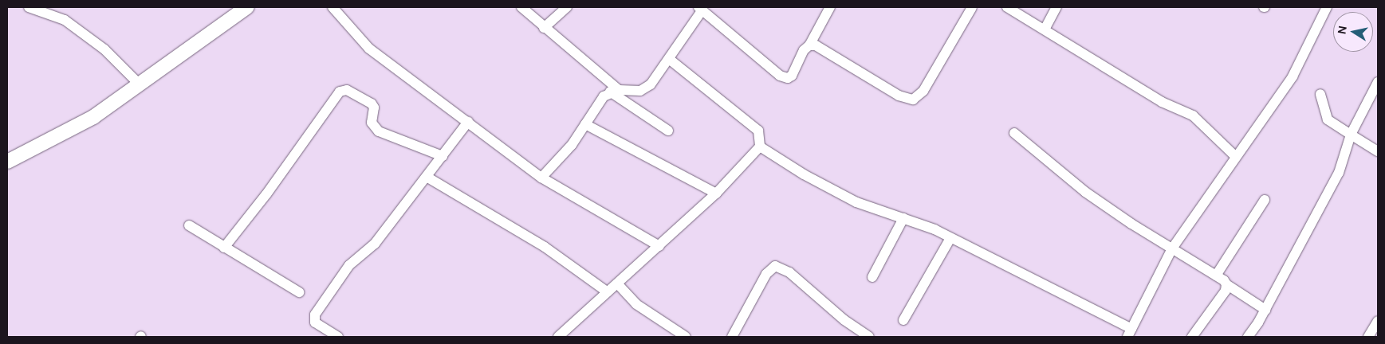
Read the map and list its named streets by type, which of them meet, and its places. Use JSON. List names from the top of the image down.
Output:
{
  "north": "left"
}
